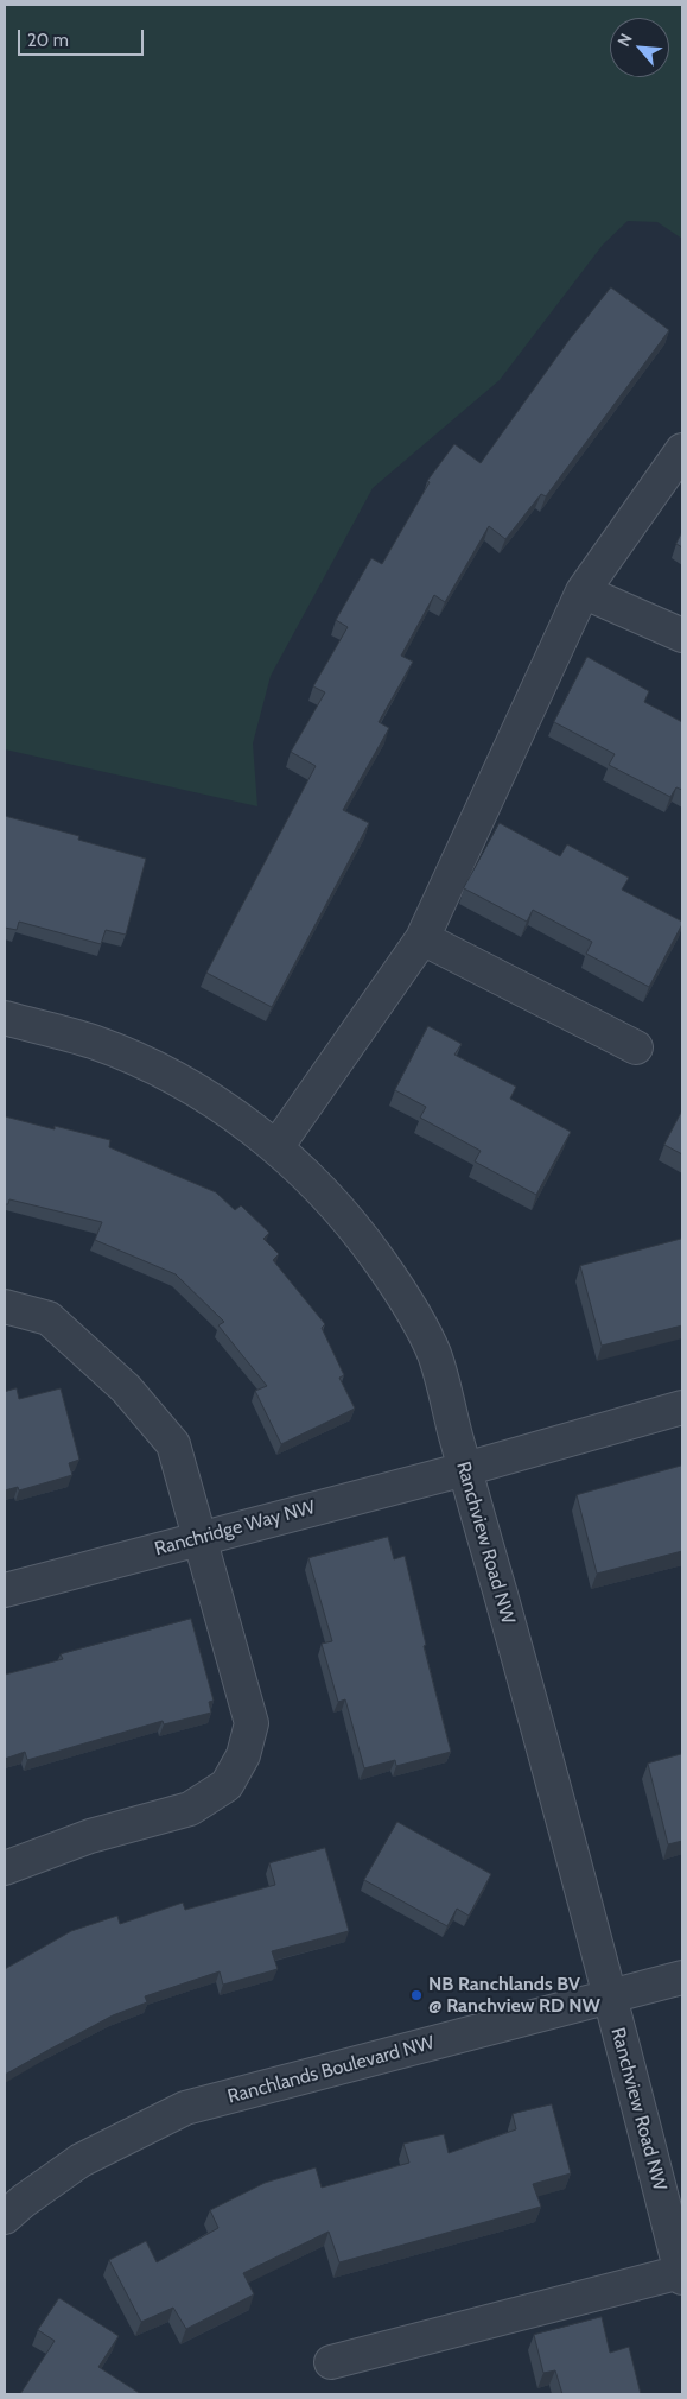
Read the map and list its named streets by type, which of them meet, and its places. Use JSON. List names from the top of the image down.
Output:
{
  "streets": {
    "street": ["Ranchridge Way NW", "Ranchview Road NW", "Ranchlands Boulevard NW"]
  },
  "crossings": [
    ["Ranchridge Way NW", "Ranchview Road NW"],
    ["Ranchview Road NW", "Ranchlands Boulevard NW"]
  ],
  "places": ["NB Ranchlands BV @ Ranchview RD NW"],
  "scale_bar": "20 m",
  "north": "top left"
}
